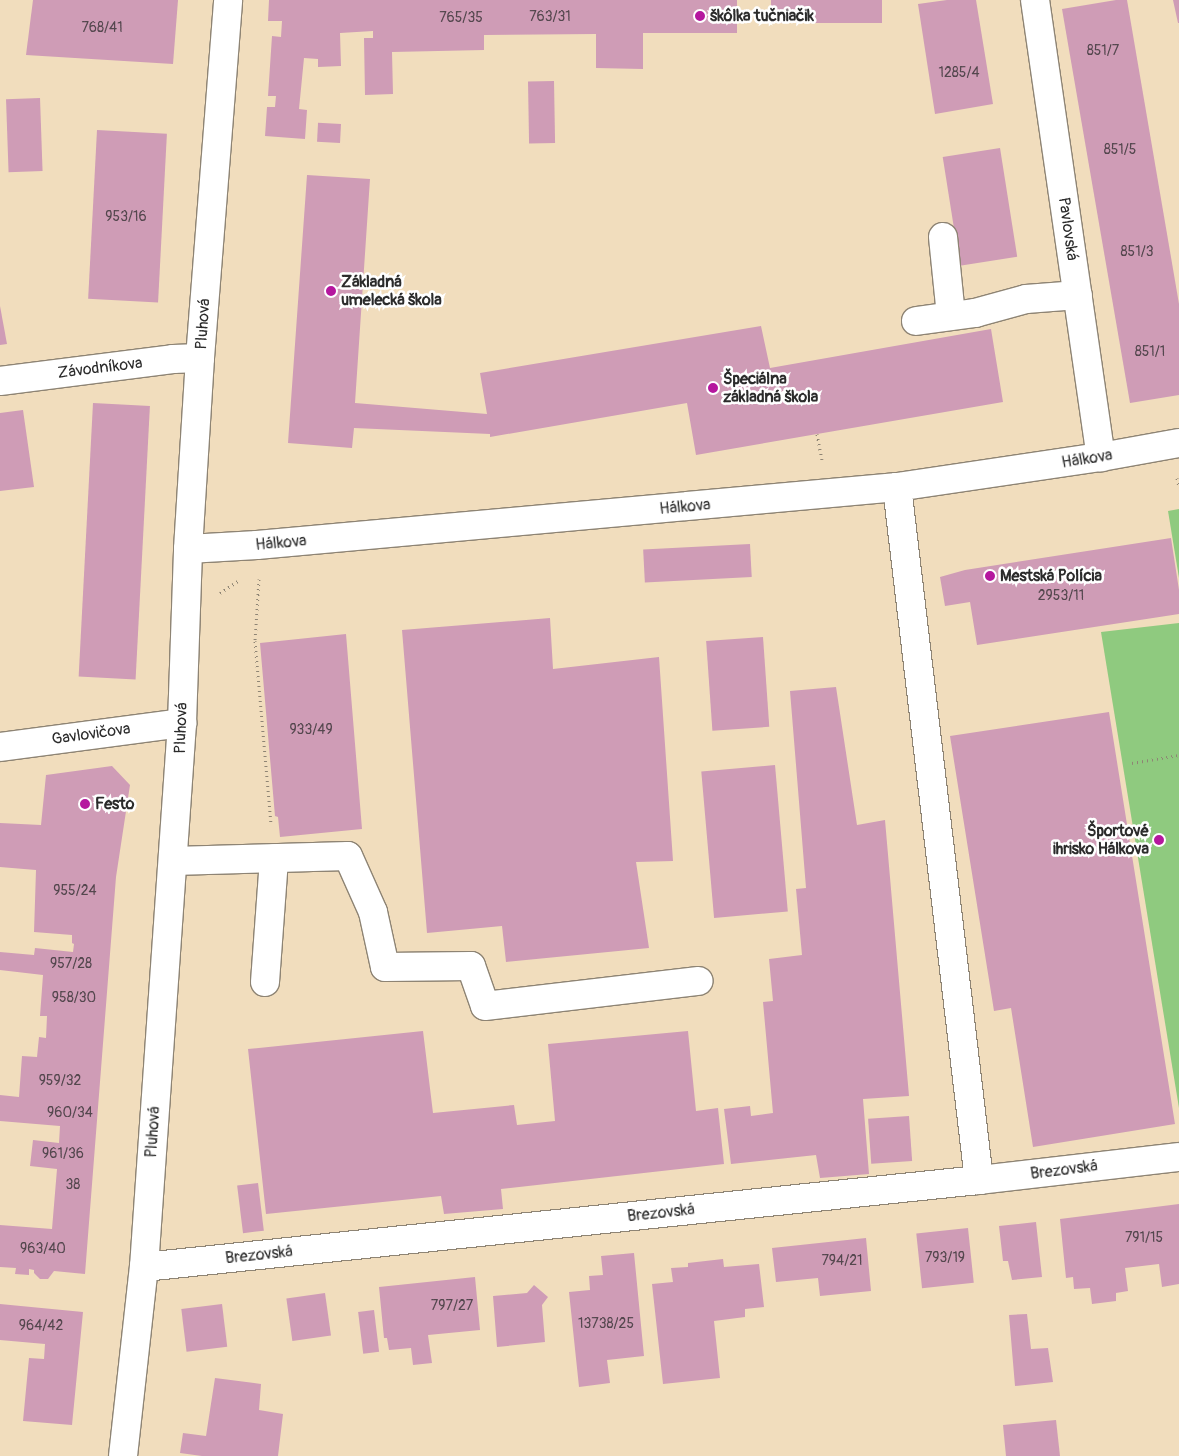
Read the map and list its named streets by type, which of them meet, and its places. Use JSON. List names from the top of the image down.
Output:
{
  "streets": {
    "street": [
      "Pavlovská",
      "Pluhová",
      "Závodníkova",
      "Hálkova",
      "Gavlovičova",
      "Brezovská"
    ]
  },
  "crossings": [
    ["Pavlovská", "Hálkova"],
    ["Pluhová", "Závodníkova"],
    ["Pluhová", "Hálkova"],
    ["Pluhová", "Gavlovičova"],
    ["Pluhová", "Brezovská"]
  ],
  "places": [
    "škôlka tučniačik",
    "Základná umelecká škola",
    "Špeciálna základná škola",
    "Mestská Polícia",
    "Festo",
    "Športové ihrisko Hálkova"
  ],
  "house_numbers": [
    "763/31",
    "765/35",
    "768/41",
    "851/7",
    "1285/4",
    "851/5",
    "953/16",
    "851/3",
    "851/1",
    "2953/11",
    "933/49",
    "955/24",
    "957/28",
    "958/30",
    "959/32",
    "960/34",
    "961/36",
    "38",
    "791/15",
    "963/40",
    "793/19",
    "794/21",
    "797/27",
    "13738/25",
    "964/42"
  ]
}
